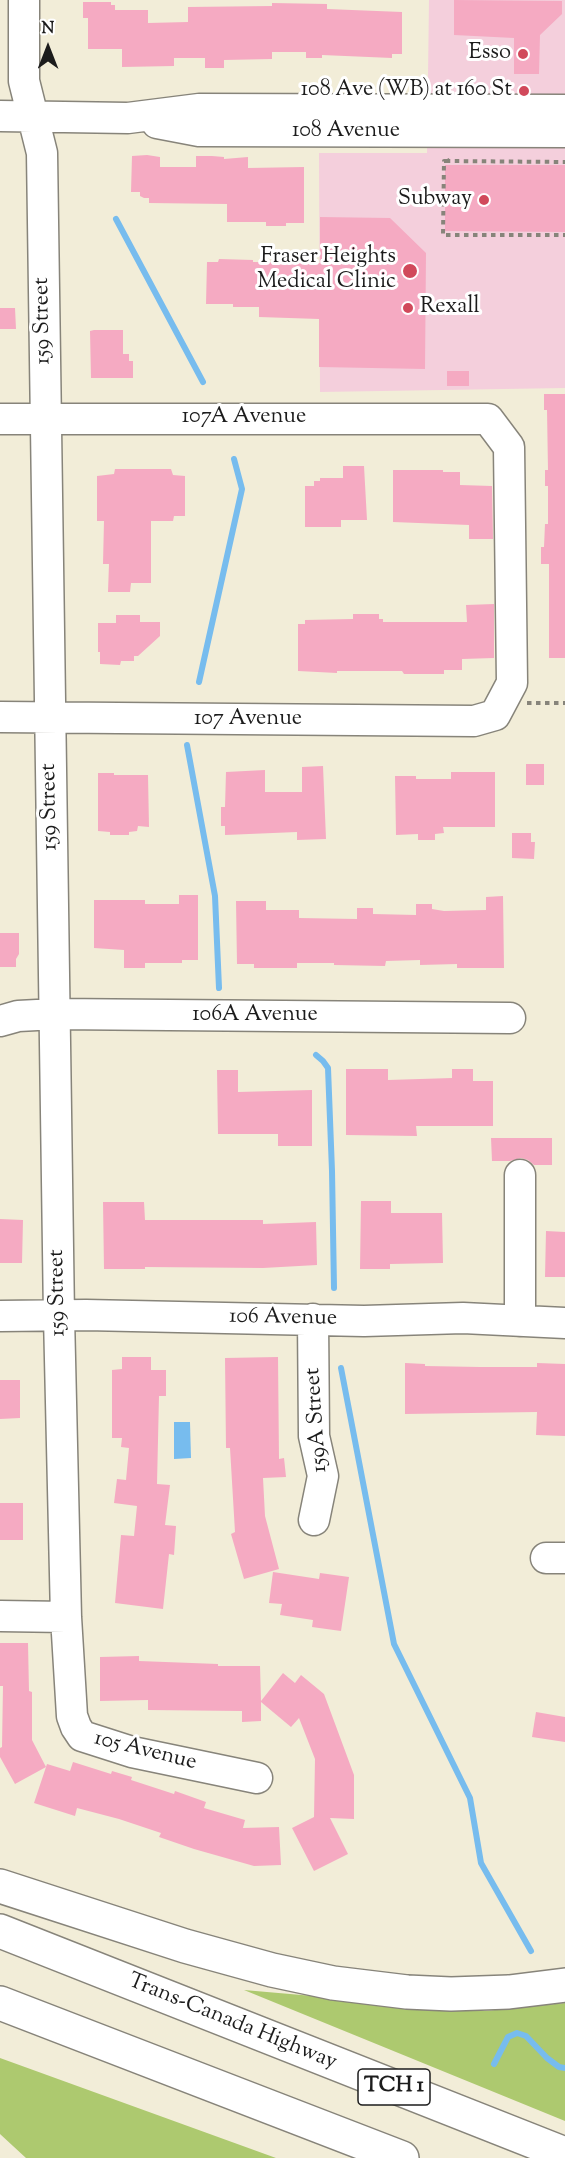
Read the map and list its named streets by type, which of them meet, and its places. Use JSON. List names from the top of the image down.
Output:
{
  "streets": {
    "highway": ["Trans-Canada Highway", "TCH 1"],
    "street": [
      "108 Avenue",
      "159 Street",
      "107A Avenue",
      "107 Avenue",
      "106A Avenue",
      "106 Avenue",
      "159A Street",
      "105 Avenue"
    ]
  },
  "crossings": [
    ["108 Avenue", "159 Street"],
    ["159 Street", "107A Avenue"],
    ["159 Street", "107 Avenue"],
    ["159 Street", "106A Avenue"],
    ["159 Street", "106 Avenue"],
    ["159 Street", "105 Avenue"],
    ["107A Avenue", "107 Avenue"],
    ["106 Avenue", "159A Street"]
  ],
  "places": [
    "Esso",
    "108 Ave (WB) at 160 St",
    "Subway",
    "Fraser Heights Medical Clinic",
    "Rexall"
  ],
  "north": "top"
}
